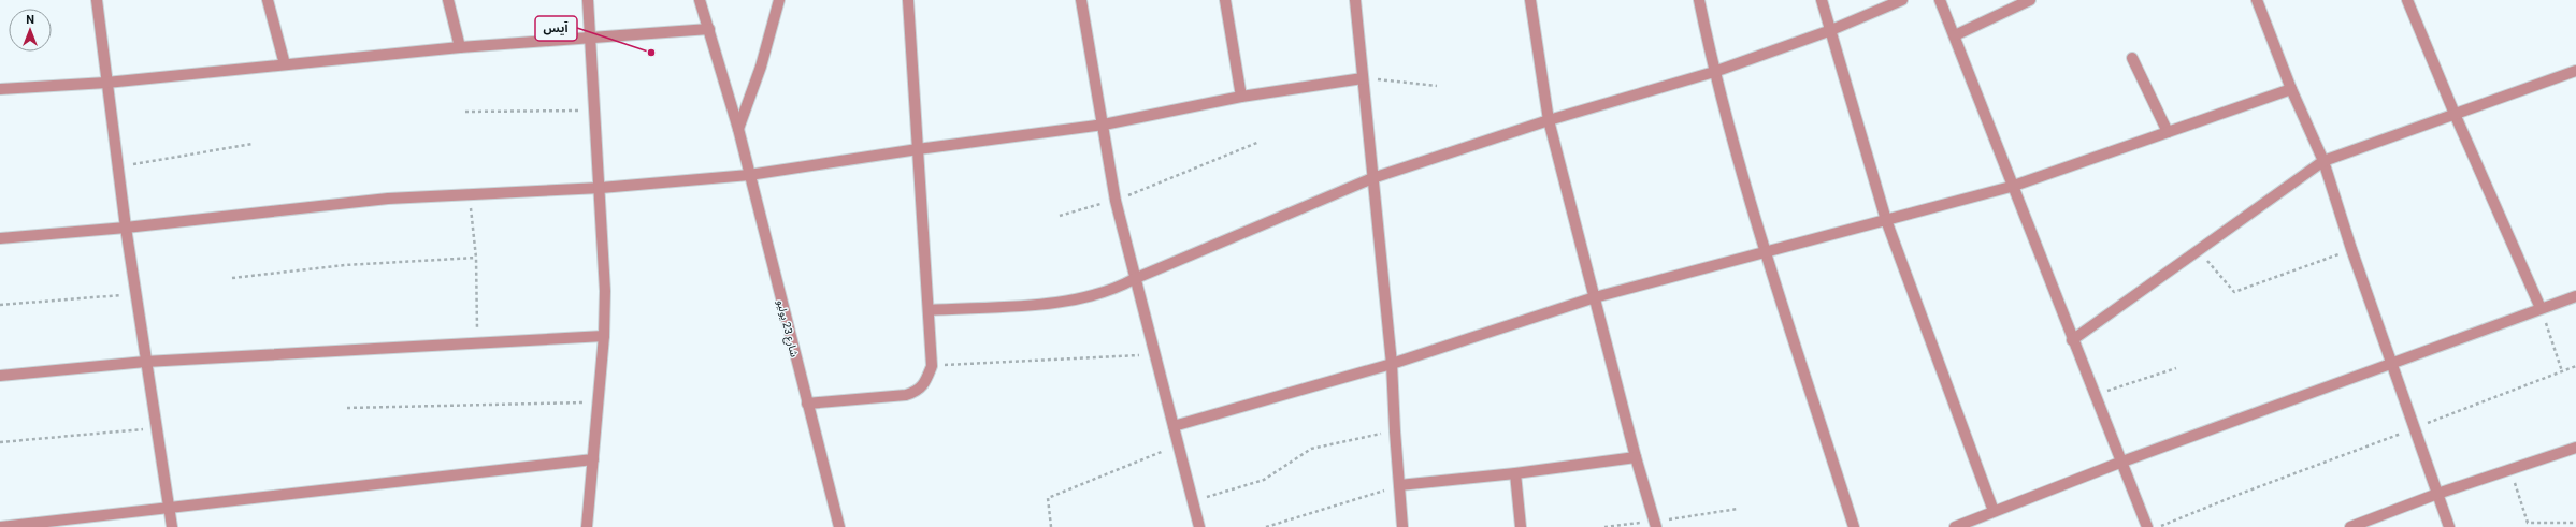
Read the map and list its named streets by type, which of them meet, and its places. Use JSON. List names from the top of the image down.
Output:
{
  "streets": {
    "street": ["شارع 23 يوليو"]
  },
  "places": ["آيس"],
  "north": "top"
}
